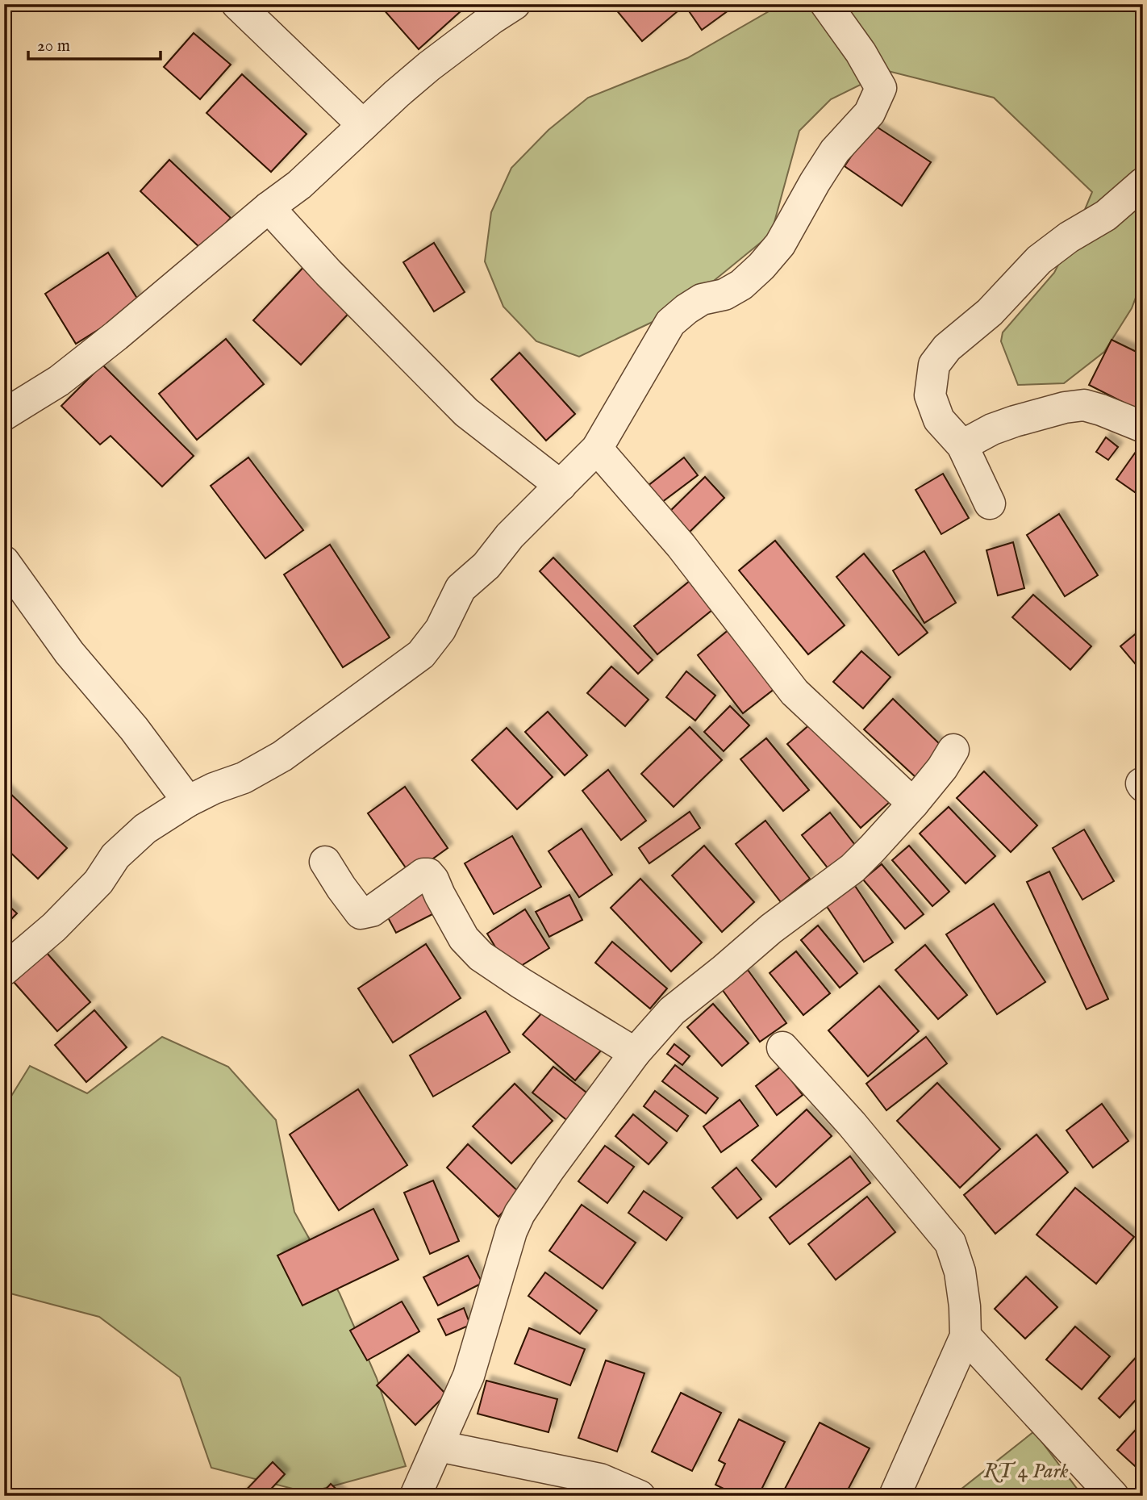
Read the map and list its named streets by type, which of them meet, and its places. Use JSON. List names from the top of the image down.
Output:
{
  "parks": ["RT 4 Park"],
  "scale_bar": "20 m"
}
